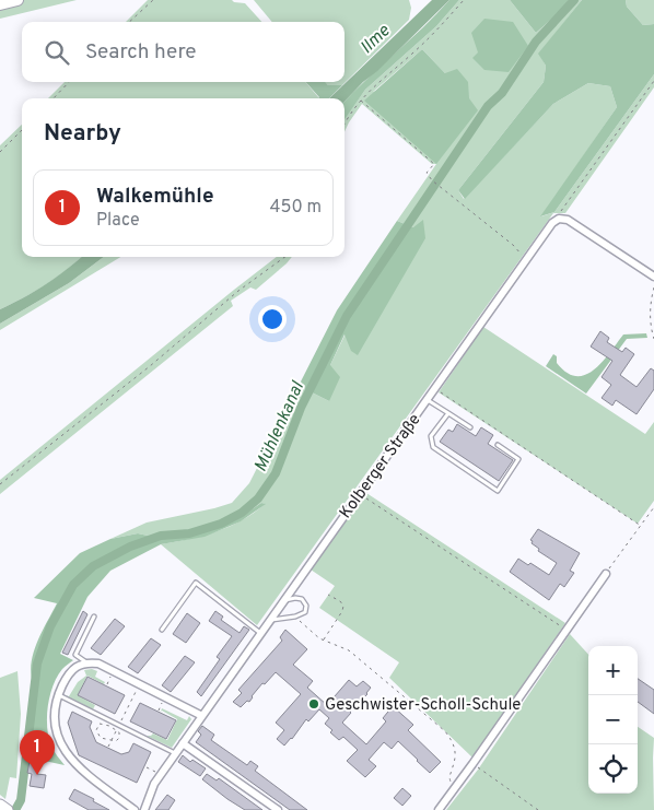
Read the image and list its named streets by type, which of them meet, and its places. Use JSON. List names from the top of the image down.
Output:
{
  "streets": {
    "street": ["Kolberger Straße"]
  },
  "water": ["Ilme", "Mühlenkanal"],
  "places": ["Geschwister-Scholl-Schule"],
  "page": {
    "search": "Search here",
    "heading": "Nearby",
    "list": [
      {
        "mark": "1",
        "name": "Walkemühle",
        "note": "Place",
        "value": "450 m"
      }
    ],
    "map_buttons": ["+", "−"],
    "pins": "1"
  }
}
